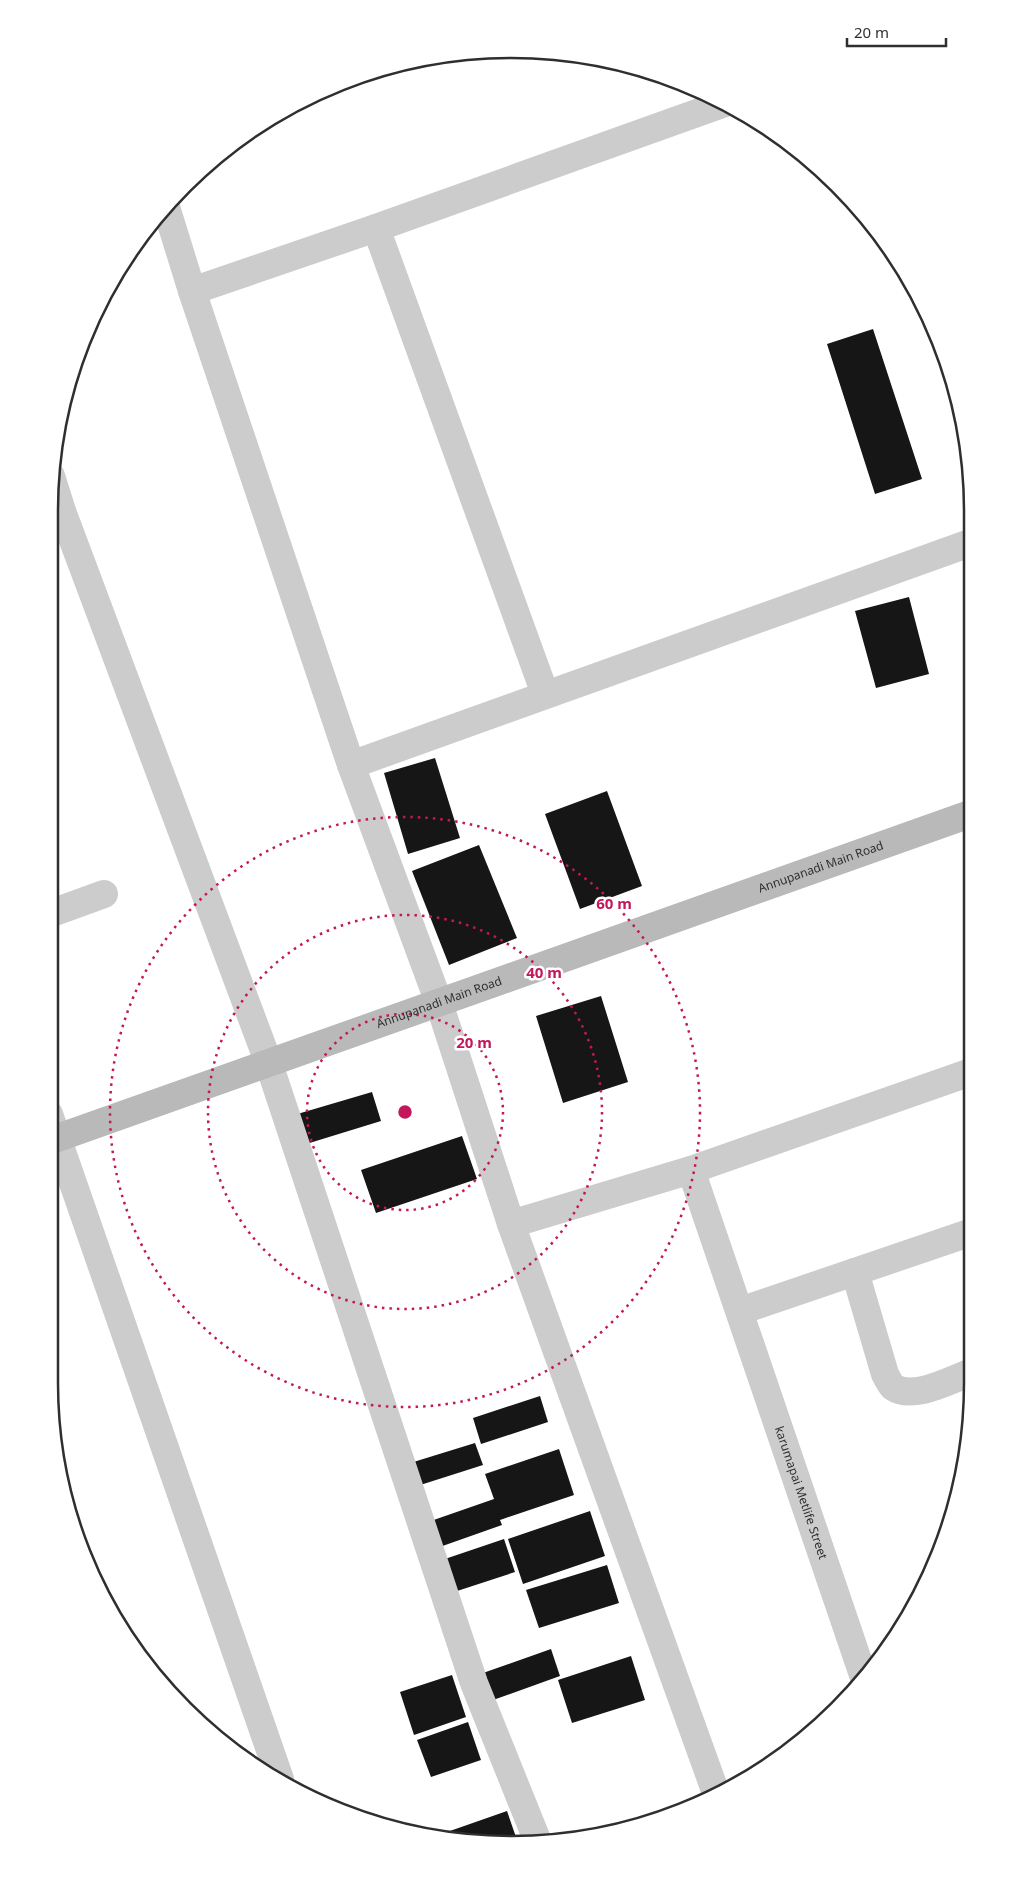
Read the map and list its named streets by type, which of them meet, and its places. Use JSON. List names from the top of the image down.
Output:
{
  "streets": {
    "street": ["Annupanadi Main Road", "karumapai Metlife Street"]
  },
  "scale_bar": "20 m",
  "rings": ["60 m", "40 m", "20 m"]
}
